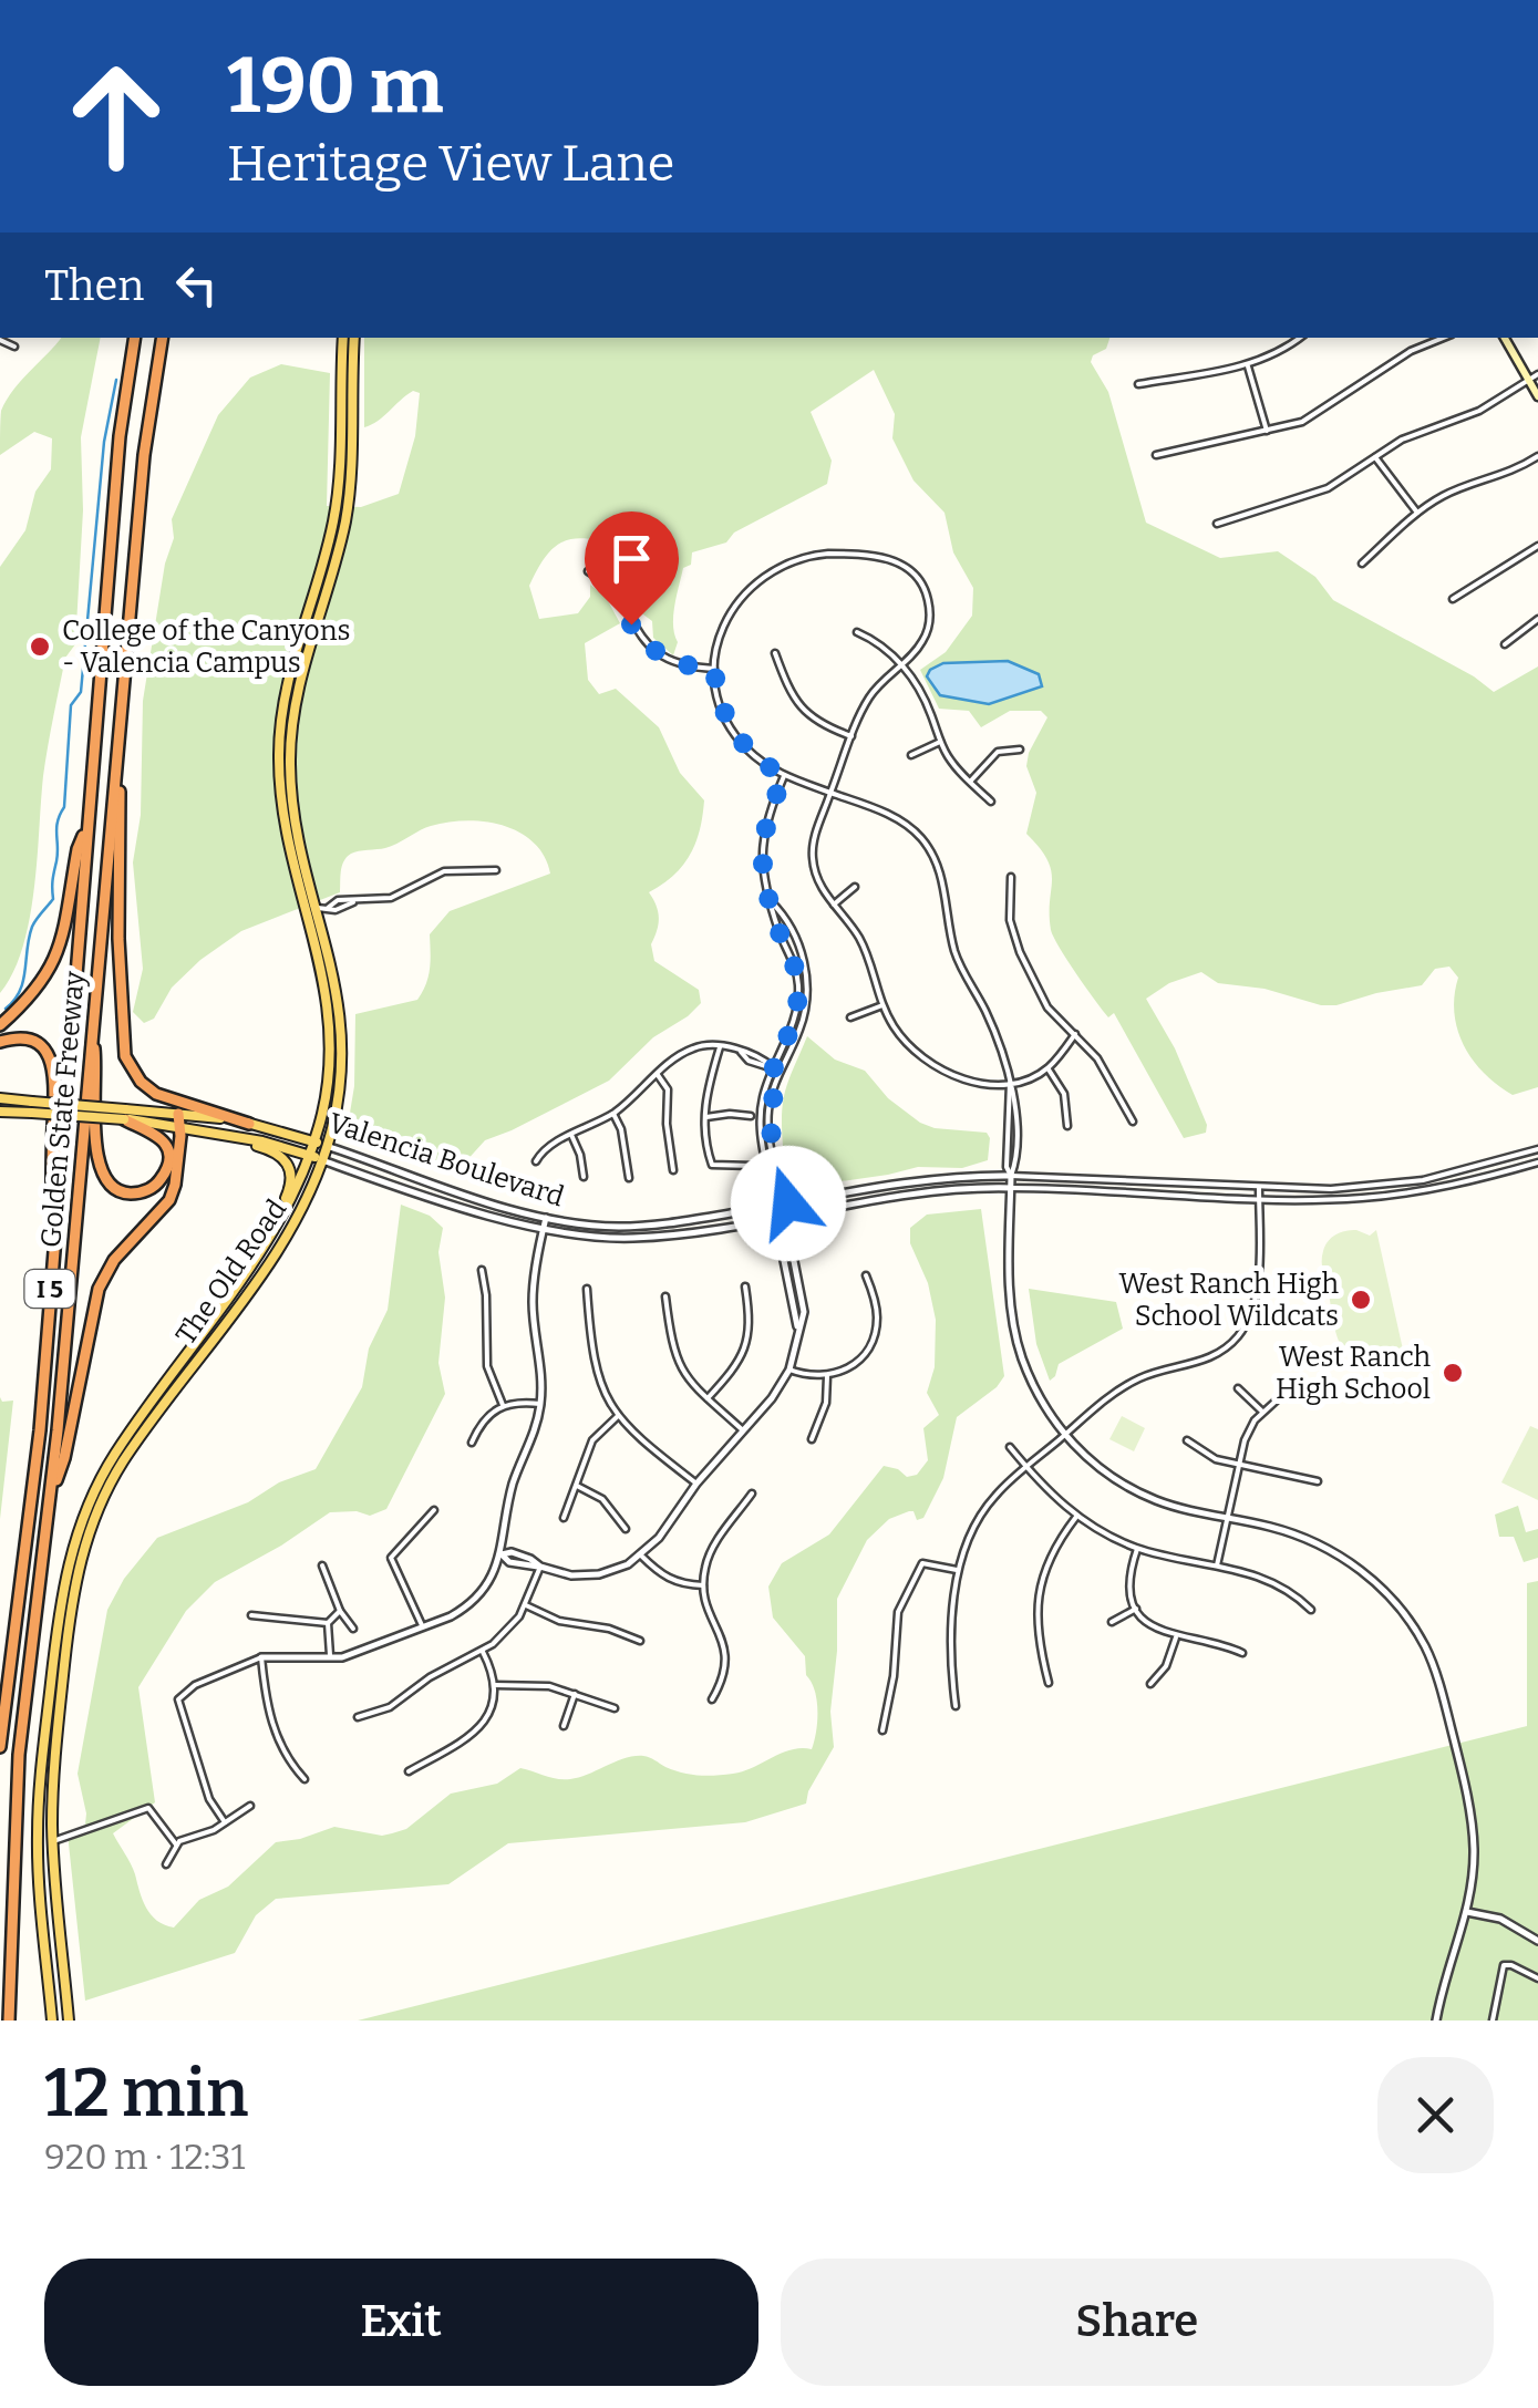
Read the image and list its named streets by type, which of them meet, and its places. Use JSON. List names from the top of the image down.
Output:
{
  "streets": {
    "highway": ["Golden State Freeway", "I 5"],
    "main road": ["Valencia Boulevard", "The Old Road"]
  },
  "crossings": [
    ["Valencia Boulevard", "The Old Road"]
  ],
  "places": ["College of the Canyons - Valencia Campus", "West Ranch High School Wildcats", "West Ranch High School"],
  "page": {
    "turn": ["190 m", "Heritage View Lane"],
    "then": "Then",
    "heading": ["12 min", "920 m · 12:31"],
    "buttons": ["Exit", "Share"]
  }
}
